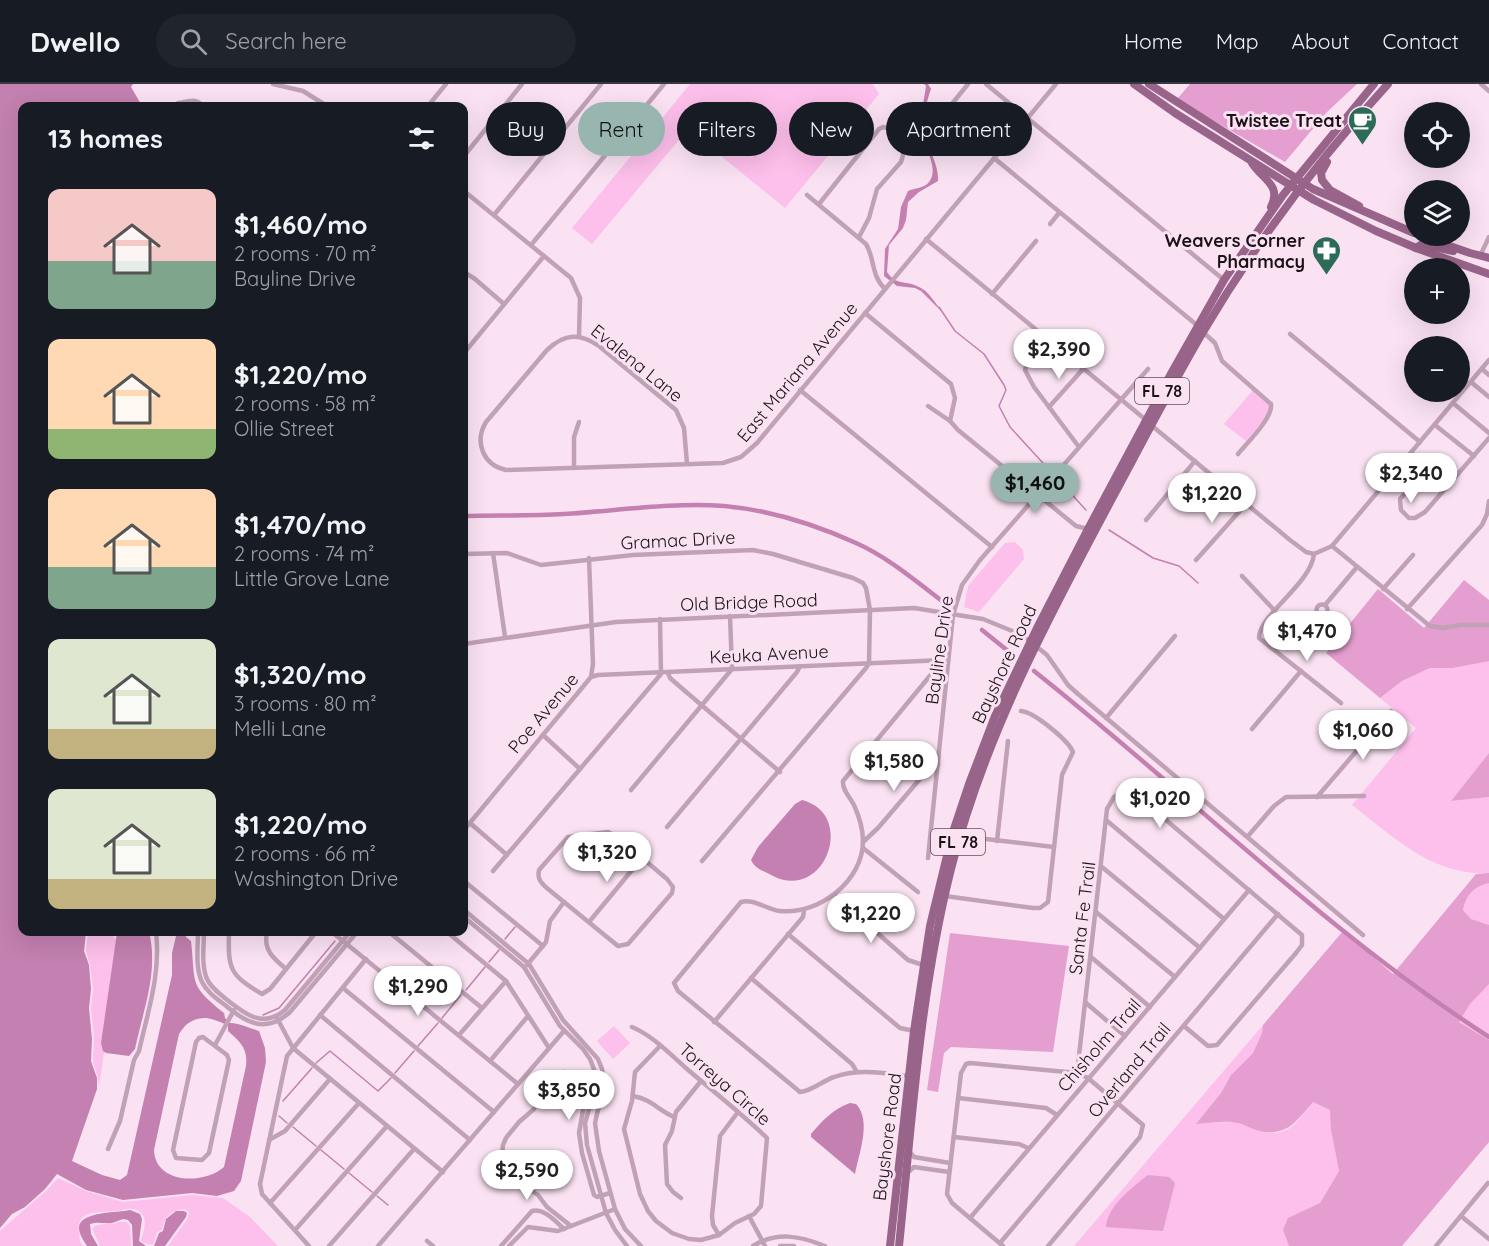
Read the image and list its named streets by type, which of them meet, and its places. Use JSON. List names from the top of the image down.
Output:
{
  "streets": {
    "main road": ["FL 78", "Bayshore Road"],
    "street": [
      "Evalena Lane",
      "East Mariana Avenue",
      "Gramac Drive",
      "Old Bridge Road",
      "Bayline Drive",
      "Keuka Avenue",
      "Poe Avenue",
      "Santa Fe Trail",
      "Chisholm Trail",
      "Overland Trail",
      "Torreya Circle"
    ]
  },
  "crossings": [
    ["Evalena Lane", "East Mariana Avenue"],
    ["FL 78", "Bayshore Road"],
    ["Gramac Drive", "Old Bridge Road"],
    ["Gramac Drive", "Poe Avenue"],
    ["Old Bridge Road", "Bayline Drive"],
    ["Old Bridge Road", "Bayshore Road"],
    ["Old Bridge Road", "Poe Avenue"],
    ["Bayline Drive", "Keuka Avenue"],
    ["Keuka Avenue", "Poe Avenue"],
    ["Santa Fe Trail", "Chisholm Trail"],
    ["Santa Fe Trail", "Overland Trail"]
  ],
  "places": {
    "cafe": ["Twistee Treat"],
    "pharmacy": ["Weavers Corner Pharmacy"]
  },
  "page": {
    "header": "Dwello",
    "search": "Search here",
    "nav": [
      "Home",
      "Map",
      "About",
      "Contact"
    ],
    "map_buttons": ["+", "−"],
    "chip": [
      "Buy",
      "Rent",
      "Filters",
      "New",
      "Apartment"
    ],
    "heading": "13 homes",
    "list": [
      {
        "name": "$1,460/mo",
        "note": "2 rooms · 70 m² · Bayline Drive"
      },
      {
        "name": "$1,220/mo",
        "note": "2 rooms · 58 m² · Ollie Street"
      },
      {
        "name": "$1,470/mo",
        "note": "2 rooms · 74 m² · Little Grove Lane"
      },
      {
        "name": "$1,320/mo",
        "note": "3 rooms · 80 m² · Melli Lane"
      },
      {
        "name": "$1,220/mo",
        "note": "2 rooms · 66 m² · Washington Drive"
      }
    ],
    "price": [
      "$2,390",
      "$2,340",
      "$1,460",
      "$1,220",
      "$1,470",
      "$1,060",
      "$1,580",
      "$1,020",
      "$1,320",
      "$1,220",
      "$1,290",
      "$3,850",
      "$2,590"
    ]
  }
}
